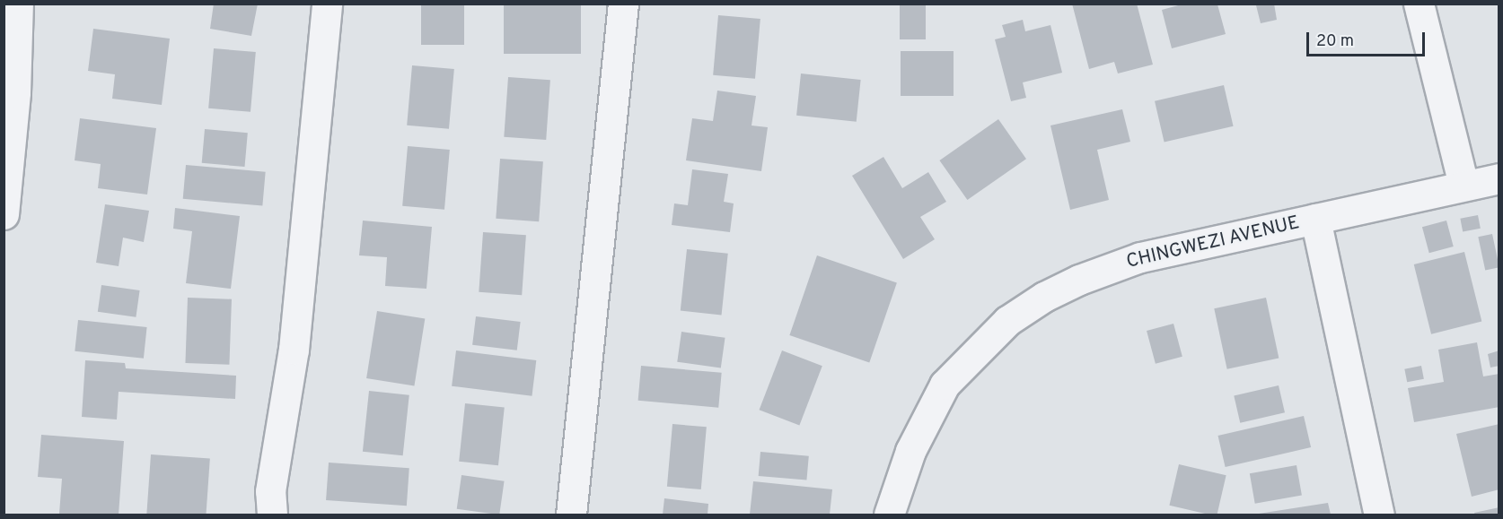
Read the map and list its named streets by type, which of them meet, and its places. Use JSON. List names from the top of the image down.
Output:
{
  "streets": {
    "street": ["CHINGWEZI AVENUE"]
  },
  "scale_bar": "20 m"
}
